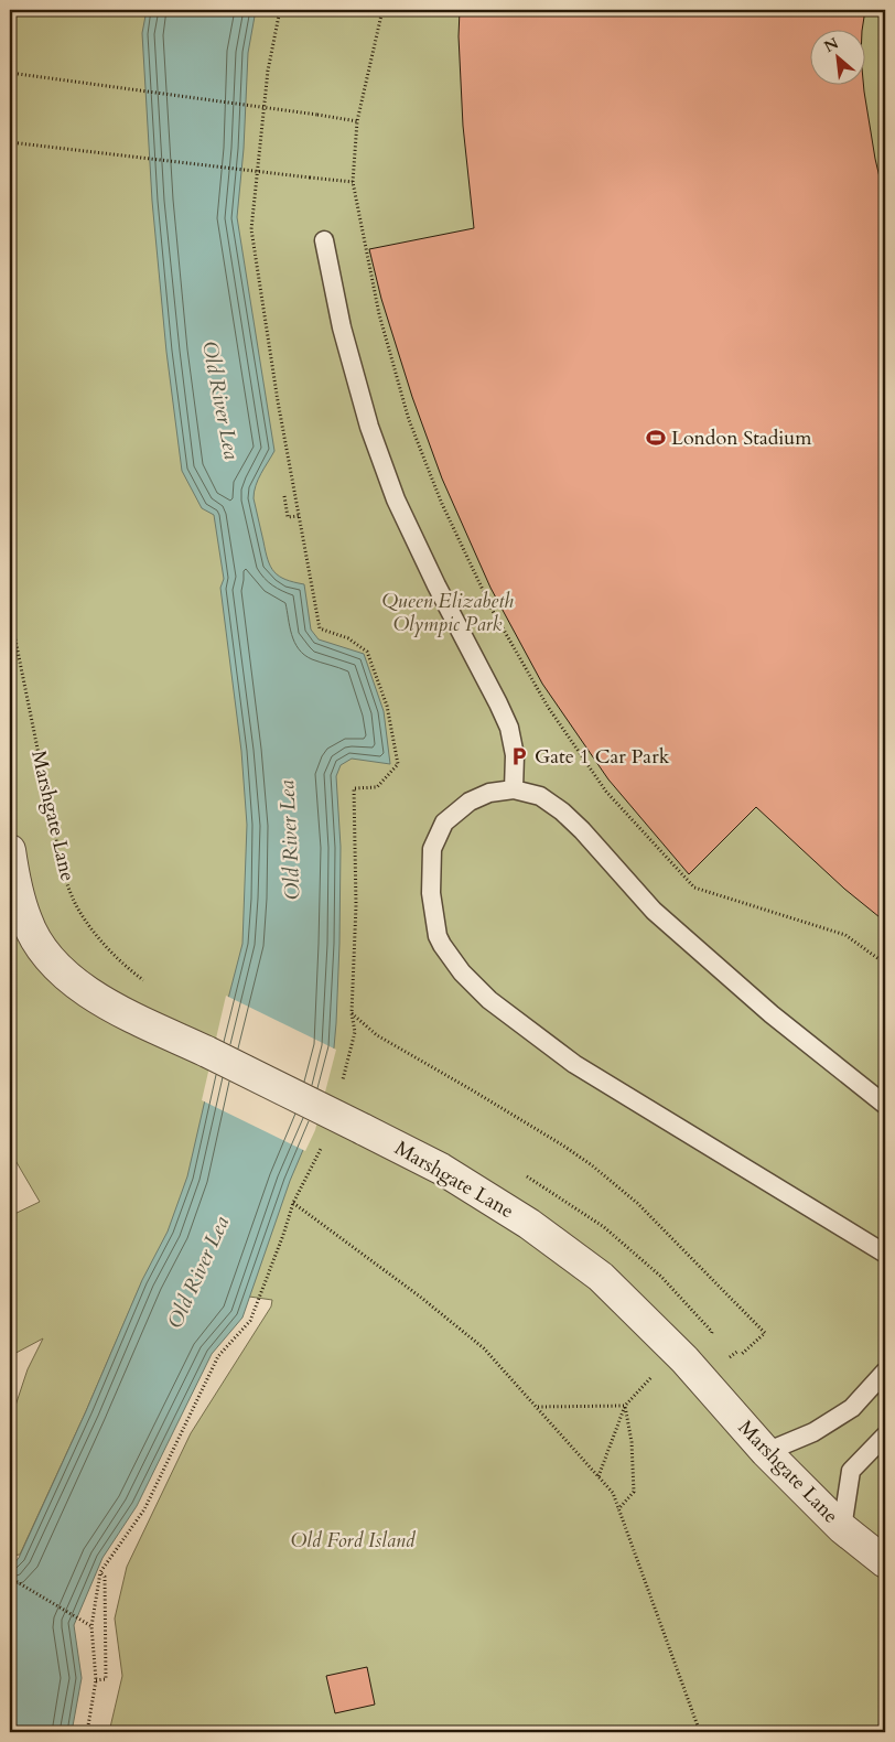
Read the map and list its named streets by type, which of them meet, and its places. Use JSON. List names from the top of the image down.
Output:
{
  "streets": {
    "street": ["Marshgate Lane"]
  },
  "water": ["Old River Lea"],
  "parks": ["Queen Elizabeth Olympic Park", "Old Ford Island"],
  "places": {
    "sports": ["London Stadium"],
    "parking": ["Gate 1 Car Park"]
  },
  "north": "top left"
}
